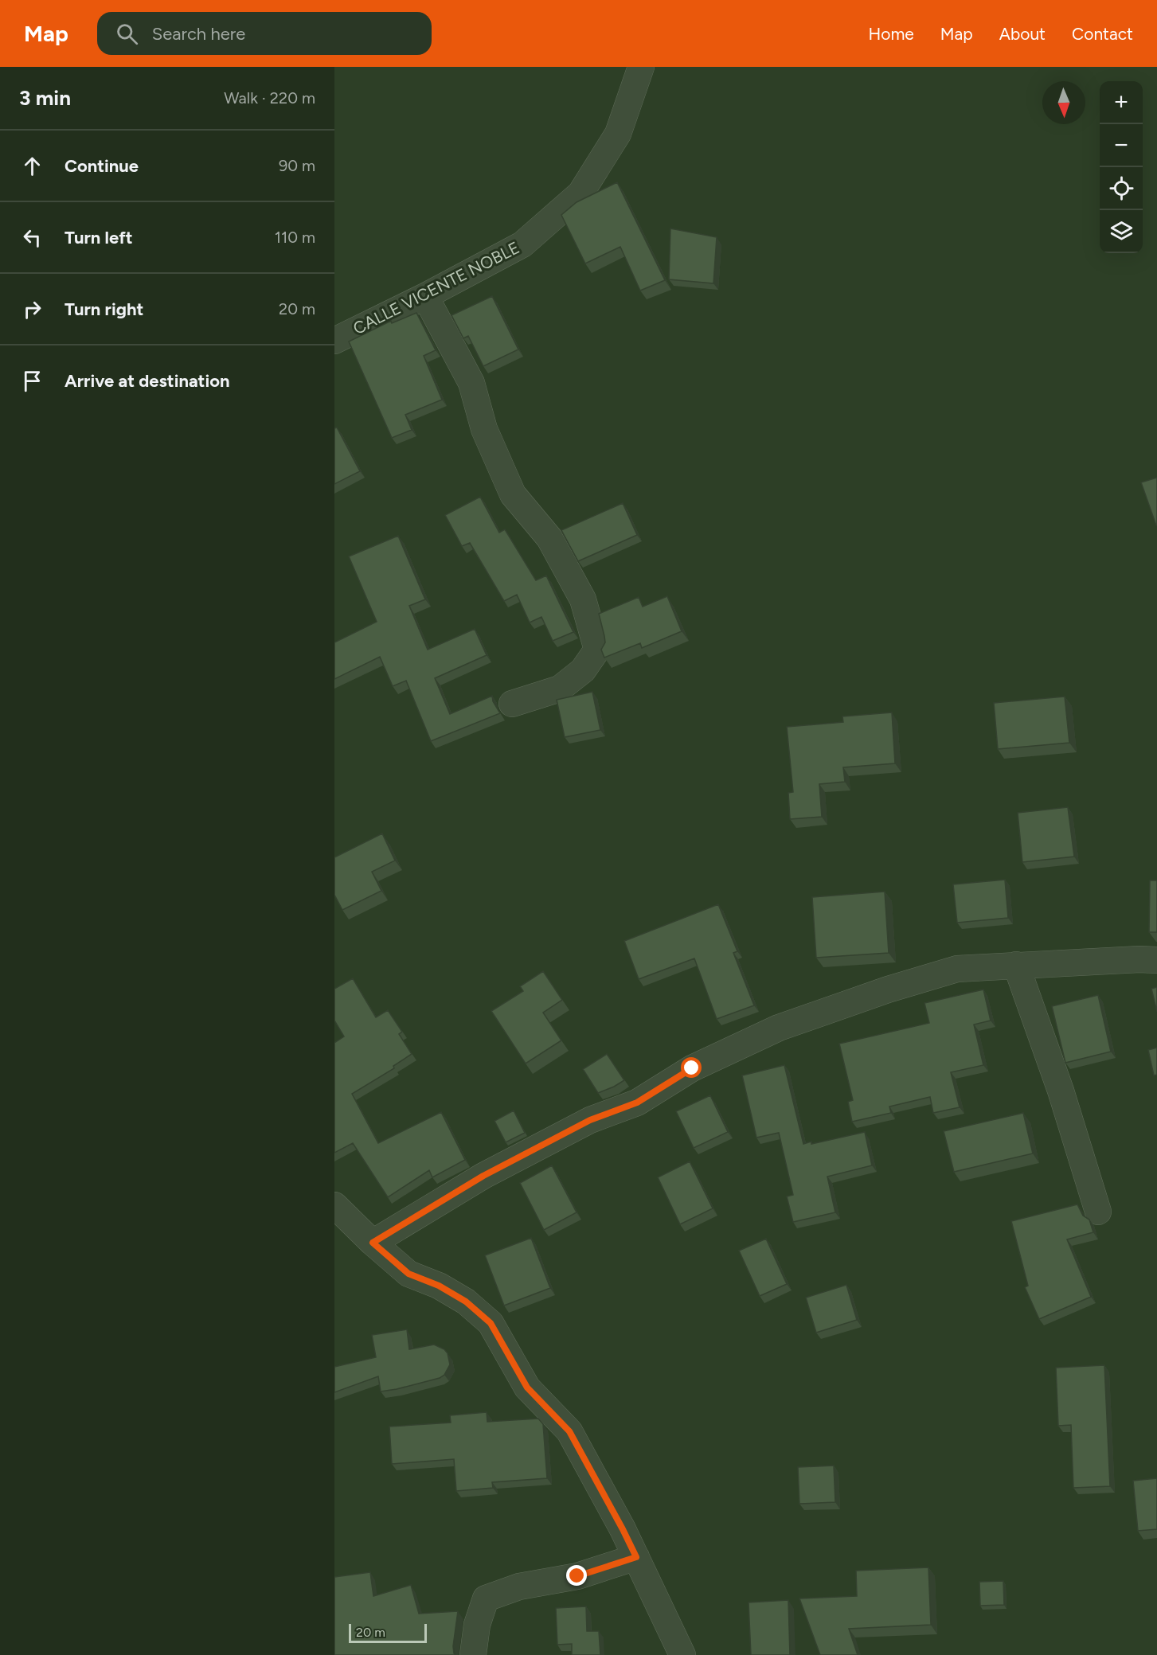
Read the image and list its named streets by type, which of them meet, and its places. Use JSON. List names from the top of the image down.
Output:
{
  "streets": {
    "street": ["CALLE VICENTE NOBLE"]
  },
  "scale_bar": "20 m",
  "north": "bottom",
  "page": {
    "header": "Map",
    "search": "Search here",
    "nav": [
      "Home",
      "Map",
      "About",
      "Contact"
    ],
    "heading": ["3 min", "Walk · 220 m"],
    "map_buttons": ["+", "−"],
    "list": [
      ["Continue", "90 m"],
      ["Turn left", "110 m"],
      ["Turn right", "20 m"],
      "Arrive at destination"
    ],
    "scale": "20 m"
  }
}
